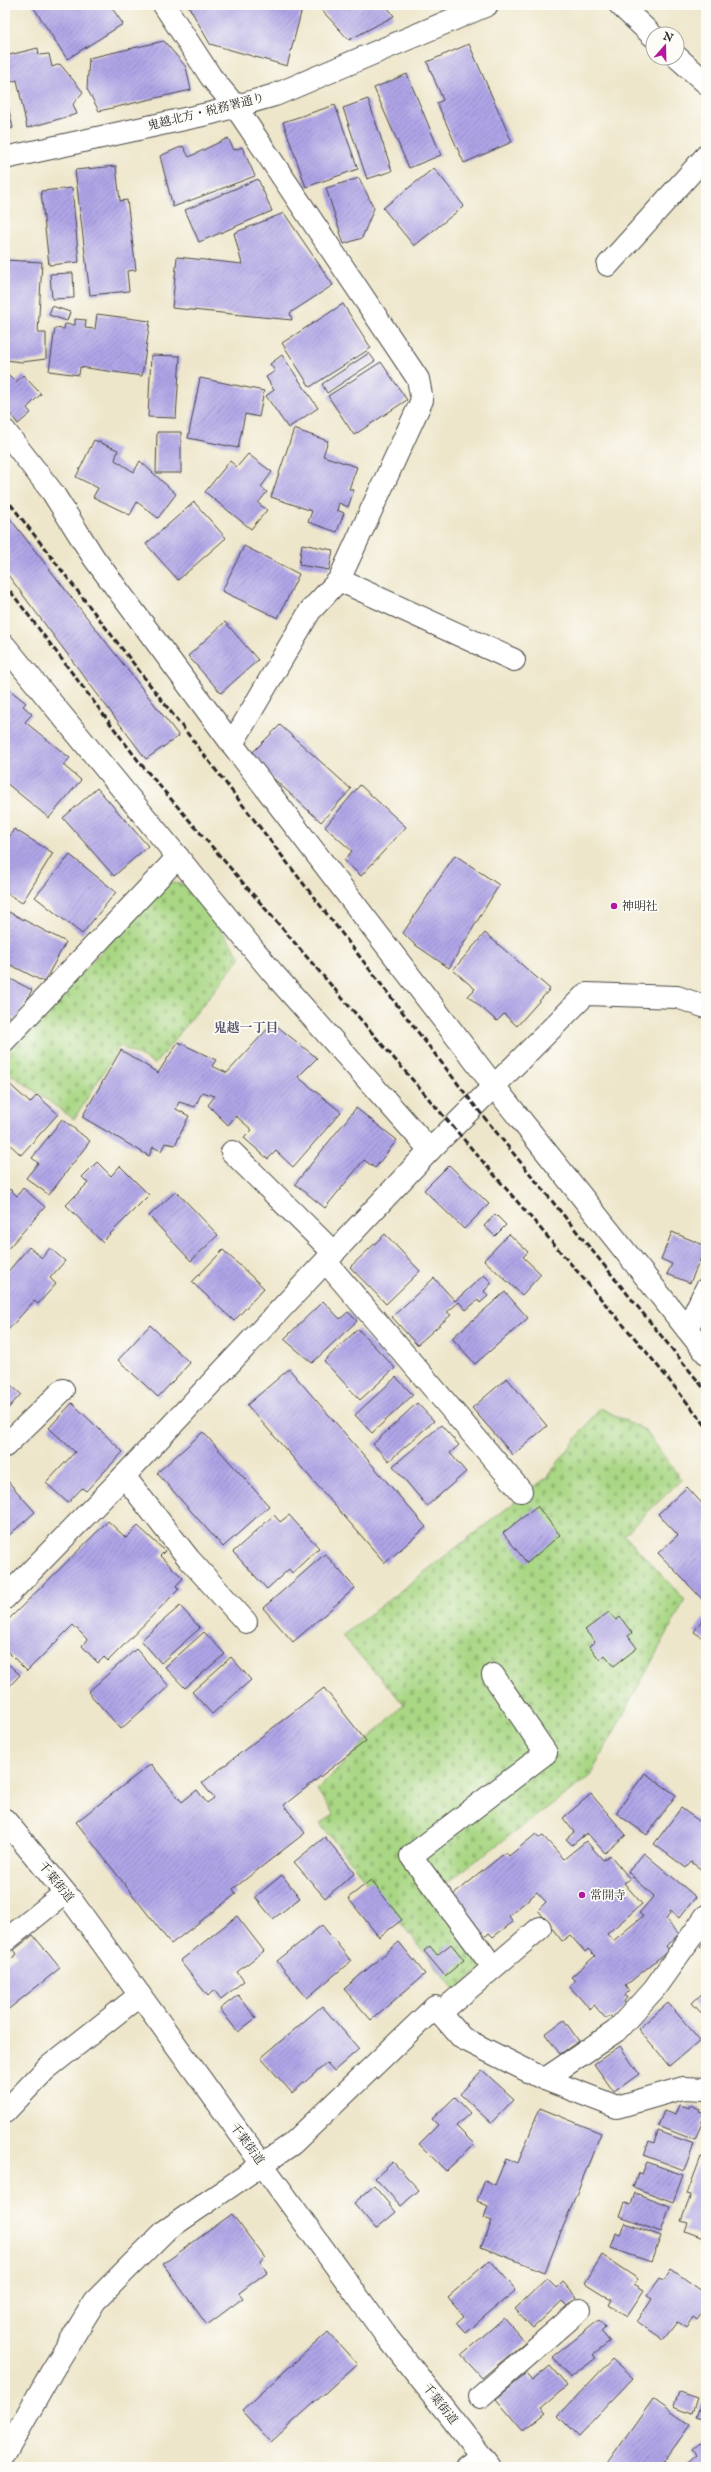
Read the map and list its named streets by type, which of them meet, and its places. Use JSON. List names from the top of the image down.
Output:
{
  "streets": {
    "main road": ["鬼越北方・税務署通り", "千葉街道"]
  },
  "districts": ["鬼越一丁目"],
  "places": ["神明社", "常開寺"],
  "north": "top"
}
